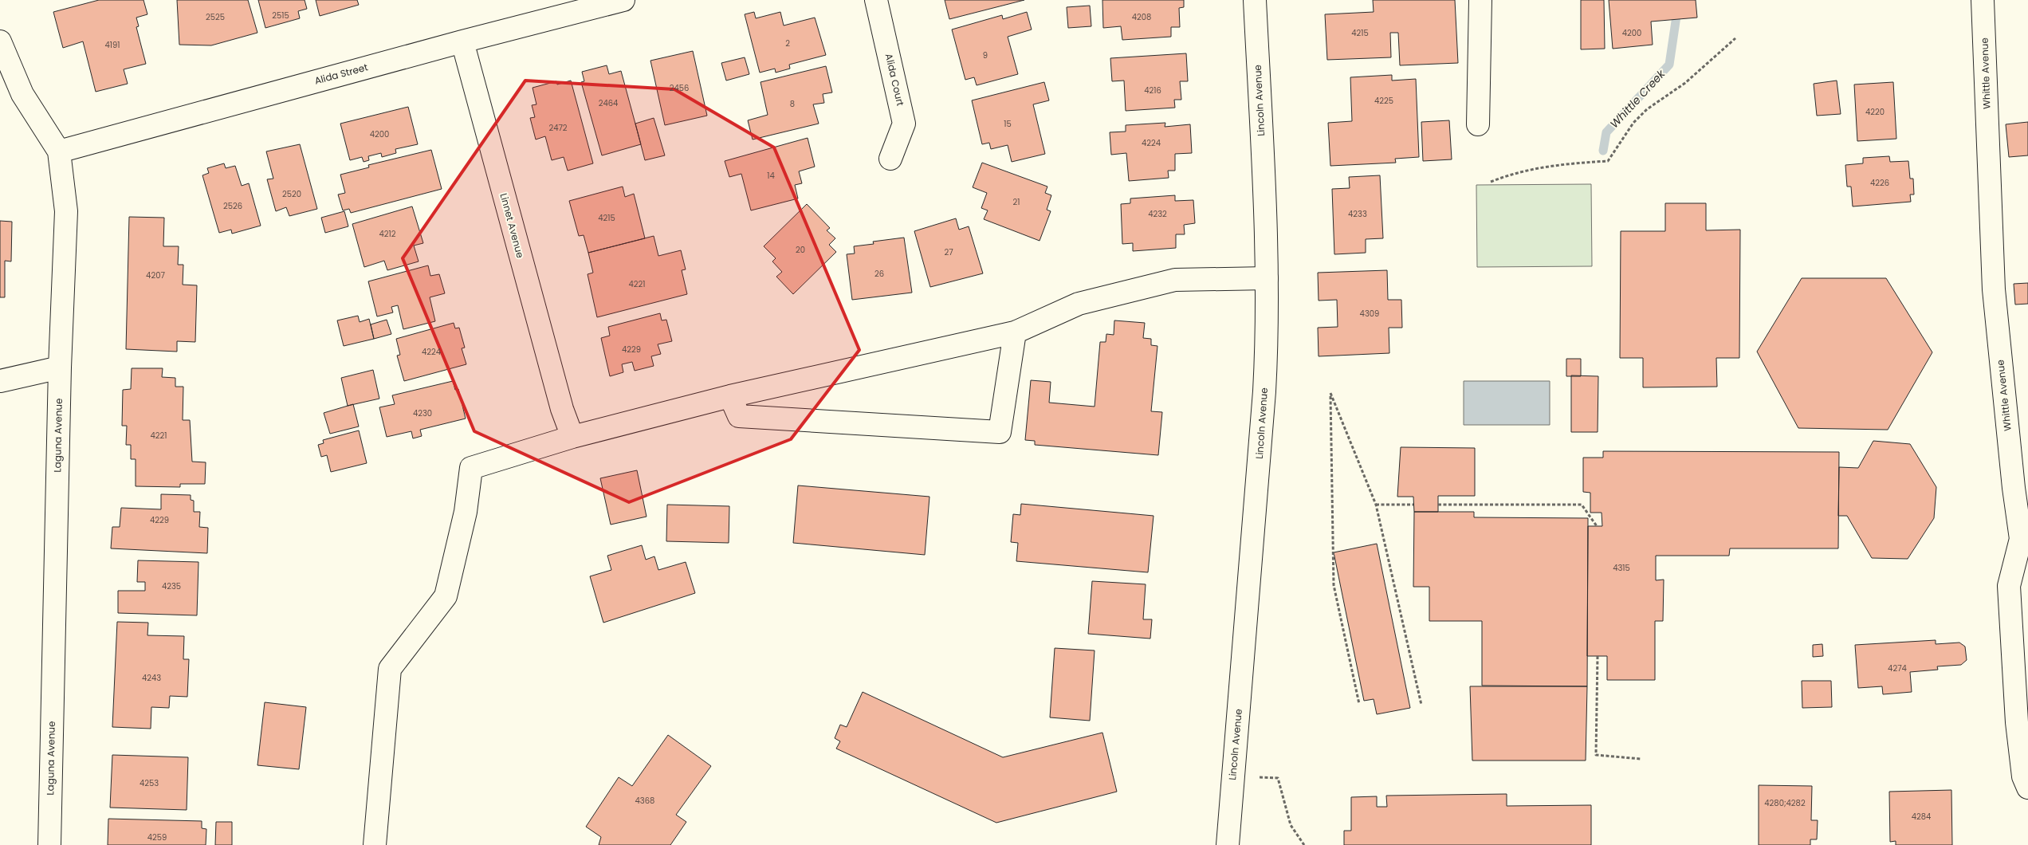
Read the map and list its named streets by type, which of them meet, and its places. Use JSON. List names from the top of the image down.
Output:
{
  "streets": {
    "street": [
      "Whittle Avenue",
      "Alida Street",
      "Alida Court",
      "Lincoln Avenue",
      "Linnet Avenue",
      "Laguna Avenue"
    ]
  },
  "crossings": [
    ["Alida Street", "Linnet Avenue"],
    ["Alida Street", "Laguna Avenue"]
  ],
  "water": ["Whittle Creek"],
  "house_numbers": [
    "2515",
    "2525",
    "4208",
    "4215",
    "4200",
    "2",
    "4191",
    "9",
    "2456",
    "4216",
    "4225",
    "2464",
    "8",
    "4220",
    "15",
    "2472",
    "4200",
    "4224",
    "14",
    "4226",
    "2520",
    "21",
    "2526",
    "4232",
    "4233",
    "4215",
    "4212",
    "20",
    "27",
    "26",
    "4207",
    "4221",
    "4309",
    "4229",
    "4224",
    "4230",
    "4221",
    "4229",
    "4315",
    "4235",
    "4274",
    "4243",
    "4253",
    "4368",
    "4280;4282",
    "4284",
    "4259"
  ]
}
